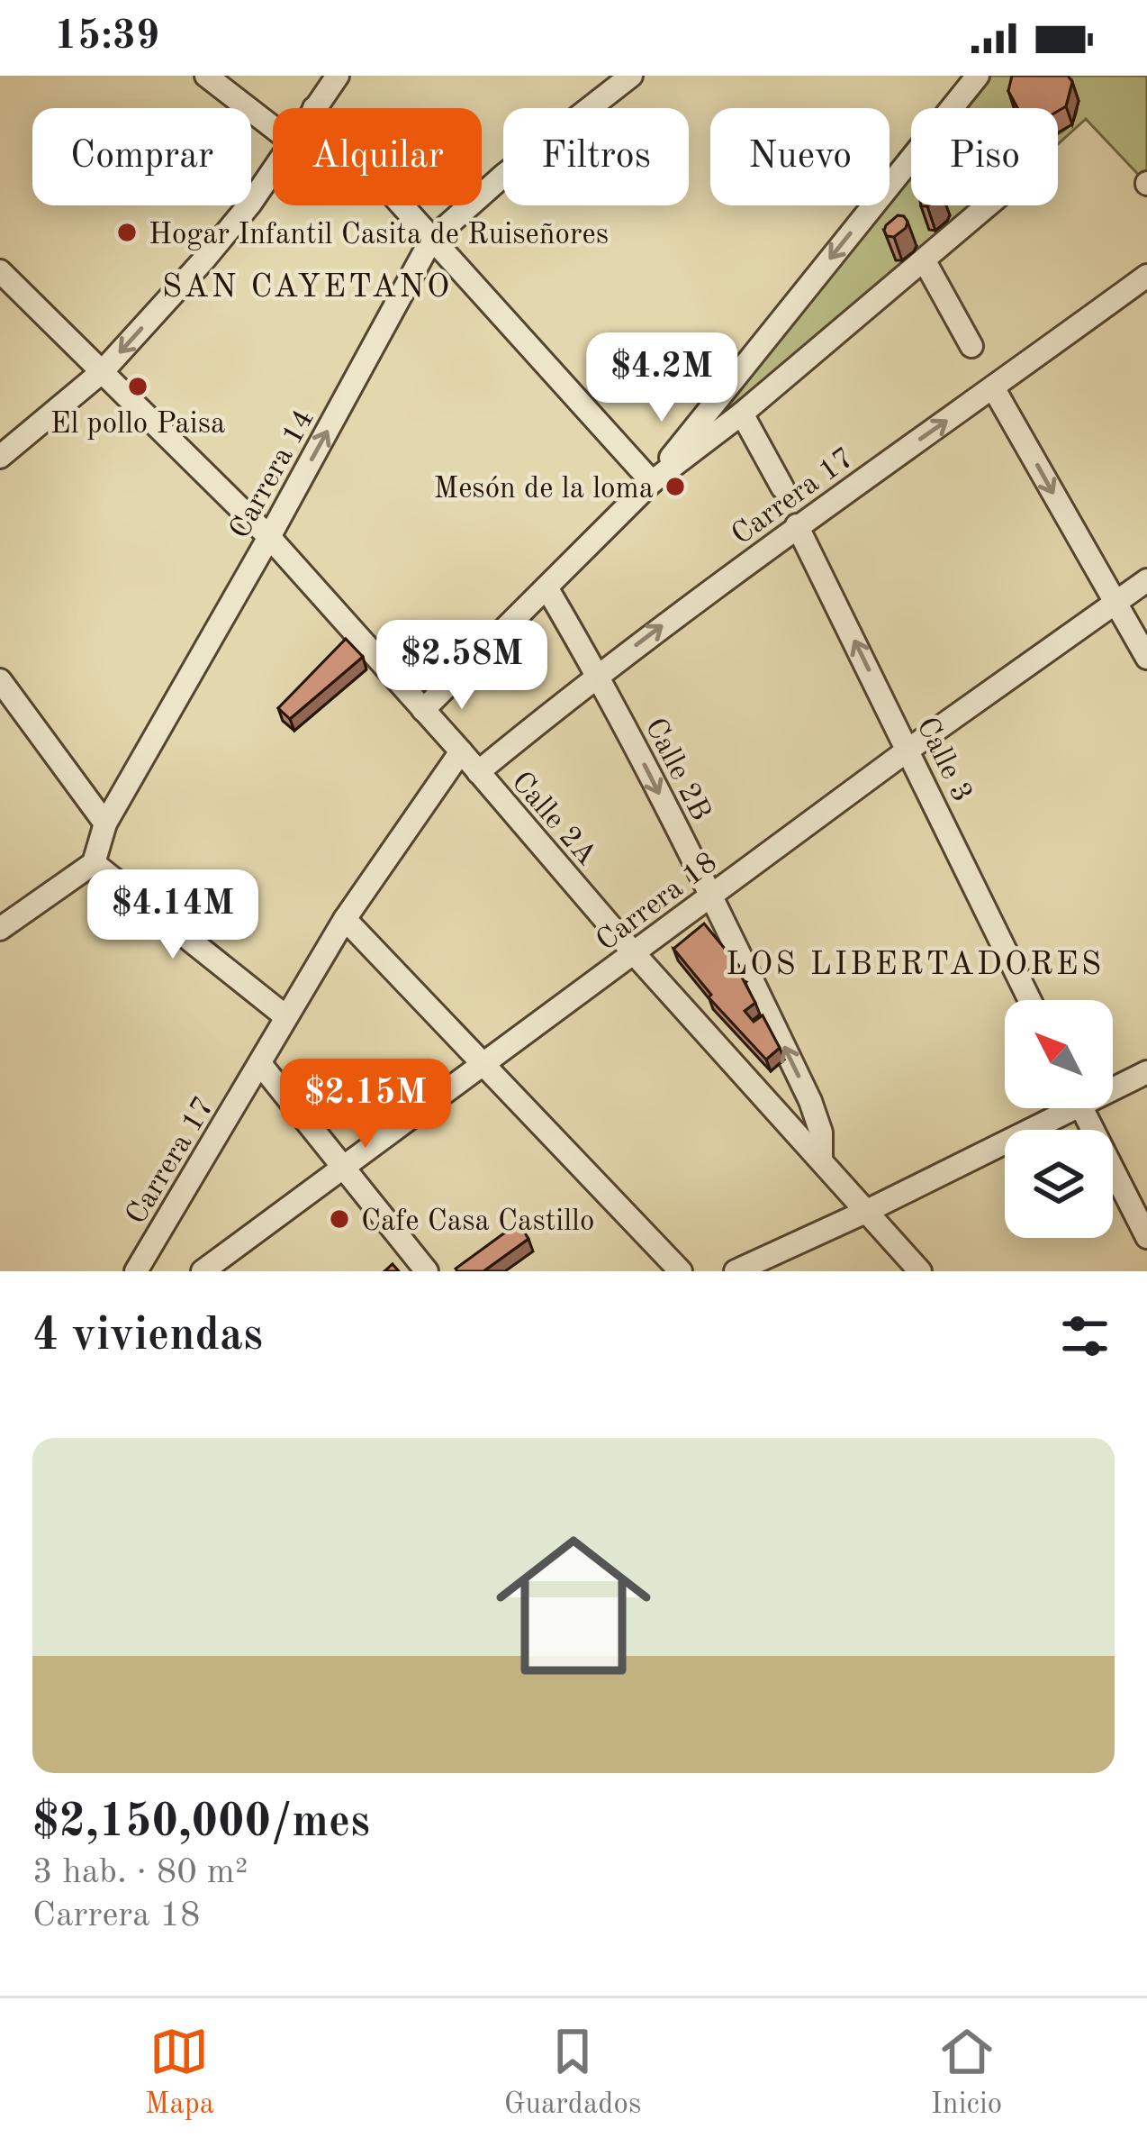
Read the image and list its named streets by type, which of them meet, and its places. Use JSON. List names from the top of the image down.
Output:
{
  "streets": {
    "street": [
      "Carrera 14",
      "Carrera 17",
      "Calle 3",
      "Calle 2B",
      "Calle 2A",
      "Carrera 18"
    ]
  },
  "crossings": [
    ["Carrera 14", "Calle 2A"],
    ["Carrera 17", "Calle 3"],
    ["Carrera 17", "Calle 2B"],
    ["Carrera 17", "Calle 2A"],
    ["Calle 3", "Carrera 18"],
    ["Calle 2B", "Calle 2A"],
    ["Calle 2B", "Carrera 18"],
    ["Calle 2A", "Carrera 18"]
  ],
  "one_way": ["Calle 3"],
  "districts": ["SAN CAYETANO", "LOS LIBERTADORES"],
  "places": [
    "Hogar Infantil Casita de Ruiseñores",
    "El pollo Paisa",
    "Mesón de la loma",
    "Cafe Casa Castillo"
  ],
  "north": "top left",
  "page": {
    "status": "15:39",
    "chip": [
      "Comprar",
      "Alquilar",
      "Filtros",
      "Nuevo",
      "Piso"
    ],
    "price": [
      "$4.2M",
      "$2.58M",
      "$4.14M",
      "$2.15M"
    ],
    "heading": "4 viviendas",
    "list": [
      {
        "name": "$2,150,000/mes",
        "note": "3 hab. · 80 m² · Carrera 18"
      }
    ],
    "tabs": ["Mapa", "Guardados", "Inicio"]
  }
}
